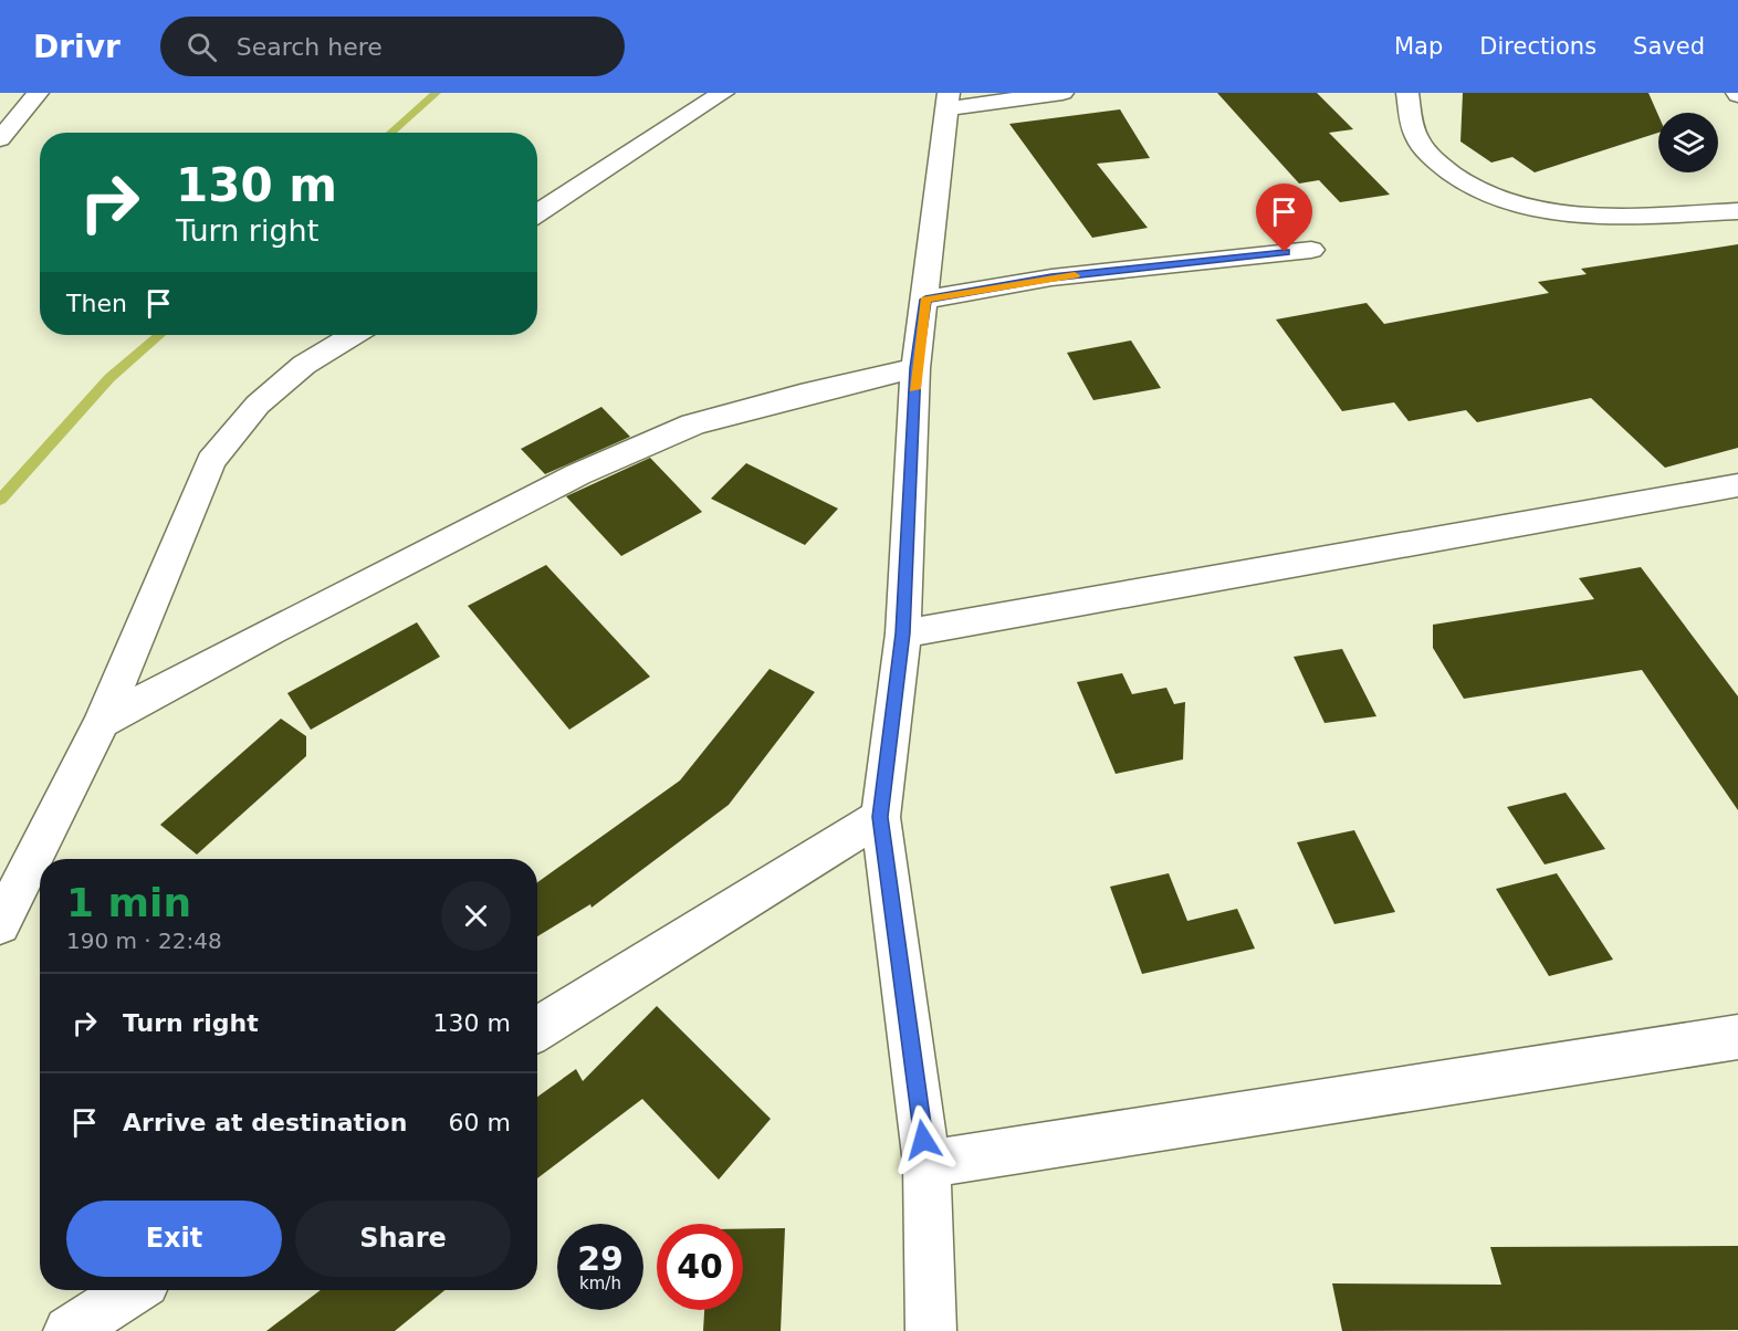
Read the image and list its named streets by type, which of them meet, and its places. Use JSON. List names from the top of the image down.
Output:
{
  "page": {
    "header": "Drivr",
    "search": "Search here",
    "nav": ["Map", "Directions", "Saved"],
    "turn": ["130 m", "Turn right"],
    "then": "Then",
    "heading": ["1 min", "190 m · 22:48"],
    "list": [
      {
        "name": "Turn right",
        "value": "130 m"
      },
      {
        "name": "Arrive at destination",
        "value": "60 m"
      }
    ],
    "buttons": ["Exit", "Share"],
    "speed": "29 km/h",
    "limit": "40"
  }
}
